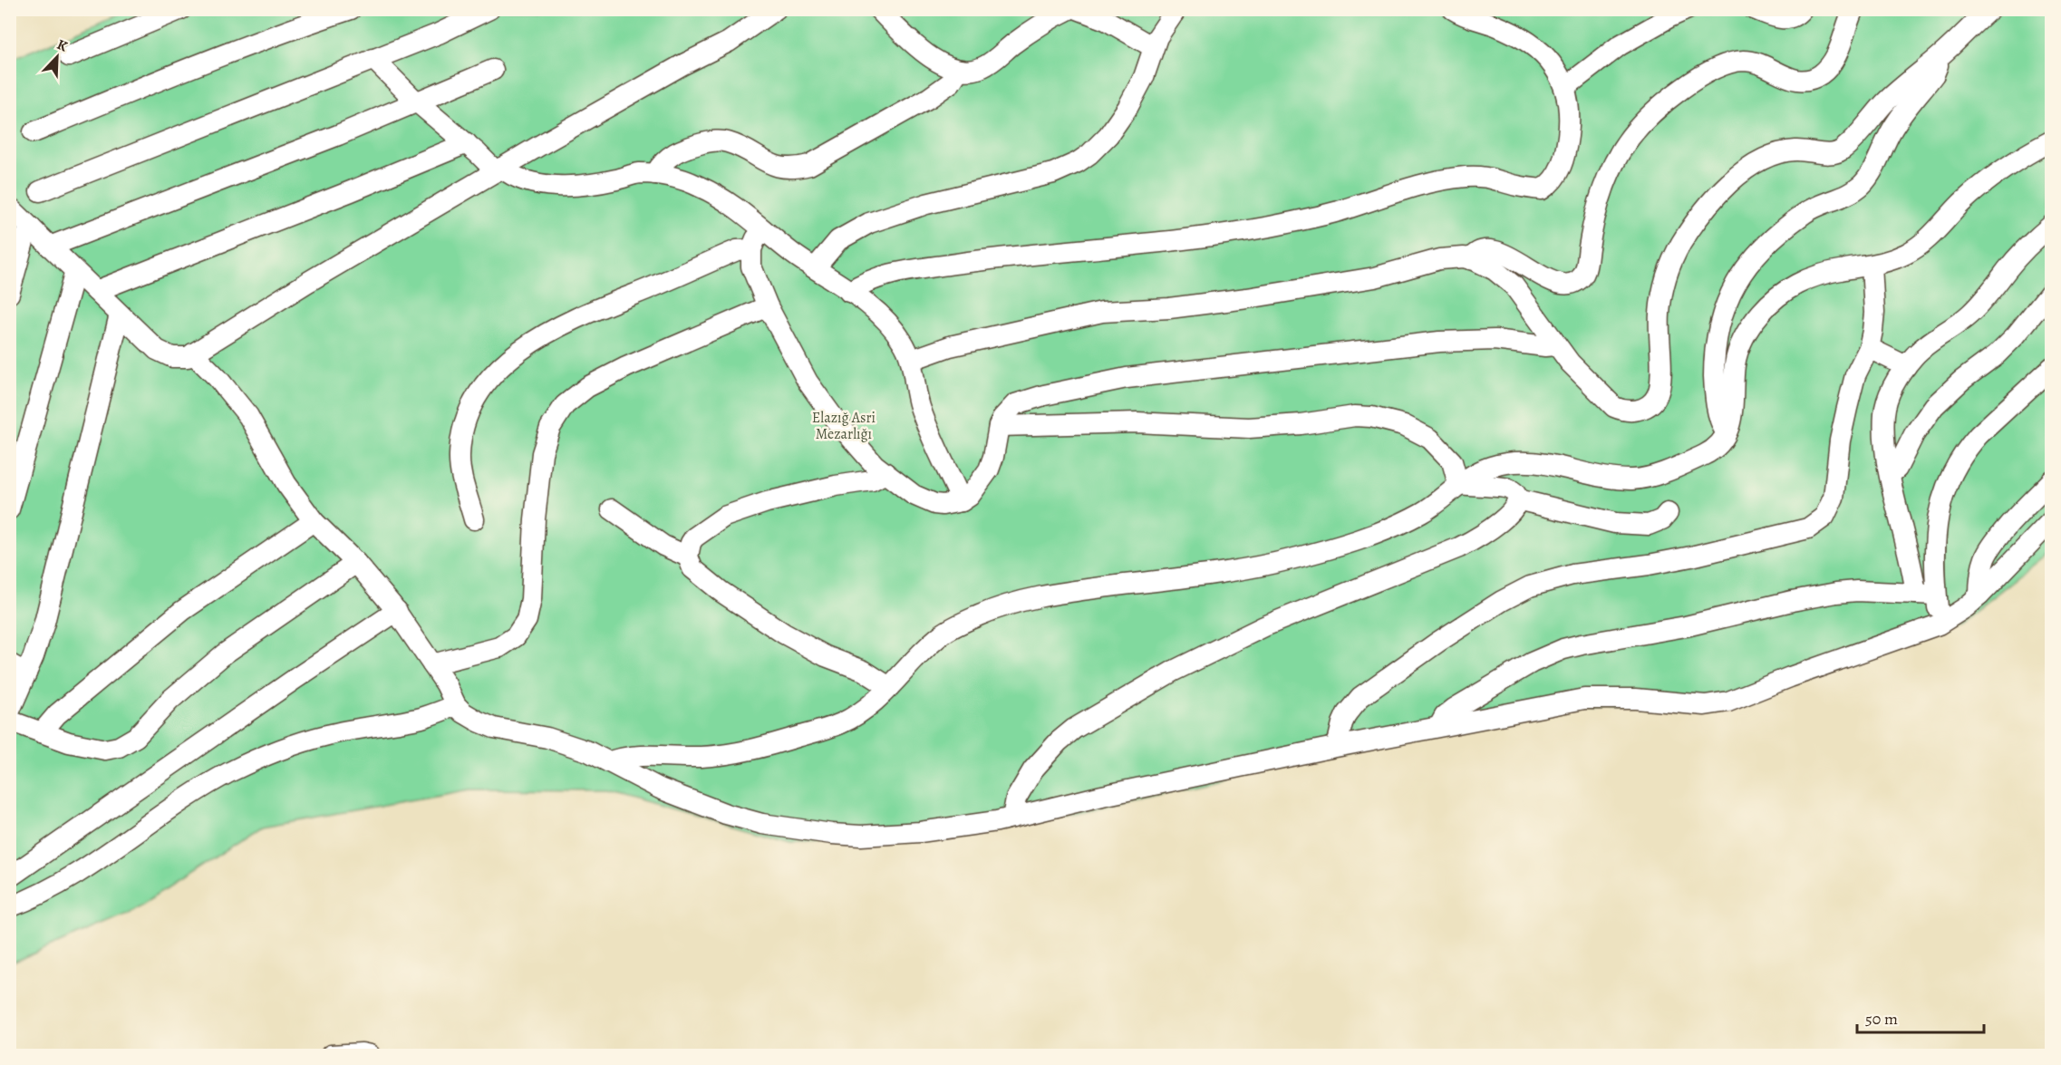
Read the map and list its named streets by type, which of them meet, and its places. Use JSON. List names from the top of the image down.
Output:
{
  "parks": ["Elazığ Asri Mezarlığı"],
  "scale_bar": "50 m",
  "north": "top right"
}
